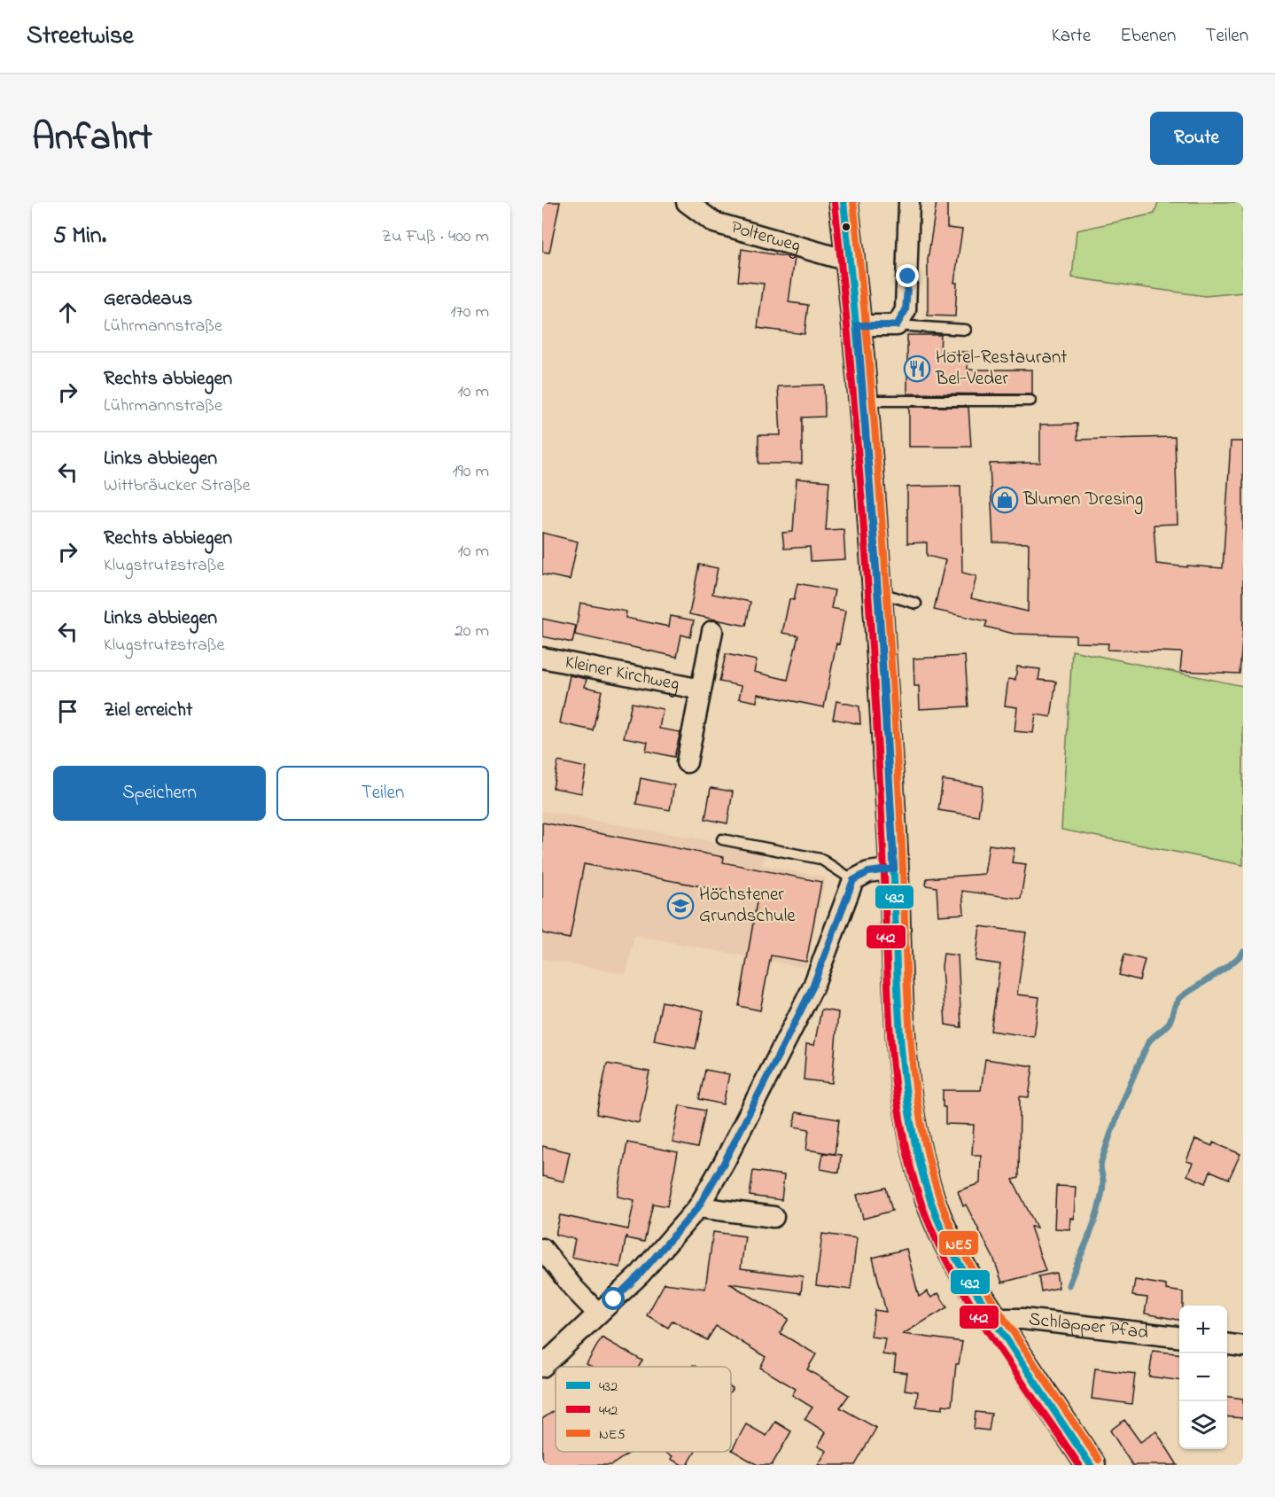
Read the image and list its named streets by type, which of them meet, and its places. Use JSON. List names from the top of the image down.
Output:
{
  "streets": {
    "street": ["Polterweg", "Kleiner Kirchweg", "Schlapper Pfad"]
  },
  "places": {
    "restaurant": ["Hotel-Restaurant Bel-Veder"],
    "shop": ["Blumen Dresing"],
    "school or university": ["Höchstener Grundschule"]
  },
  "lines": ["transit line 432", "transit line NE5", "transit line 442"],
  "legend": ["432", "442", "NE5"],
  "page": {
    "header": "Streetwise",
    "nav": ["Karte", "Ebenen", "Teilen"],
    "title": "Anfahrt",
    "buttons": [
      "Route",
      ["Speichern", "Teilen"]
    ],
    "heading": ["5 Min.", "Zu Fuß · 400 m"],
    "list": [
      ["Geradeaus", "Lührmannstraße", "170 m"],
      ["Rechts abbiegen", "Lührmannstraße", "10 m"],
      ["Links abbiegen", "Wittbräucker Straße", "190 m"],
      ["Rechts abbiegen", "Klugstrutzstraße", "10 m"],
      ["Links abbiegen", "Klugstrutzstraße", "20 m"],
      "Ziel erreicht"
    ],
    "map_buttons": ["+", "−"]
  }
}
